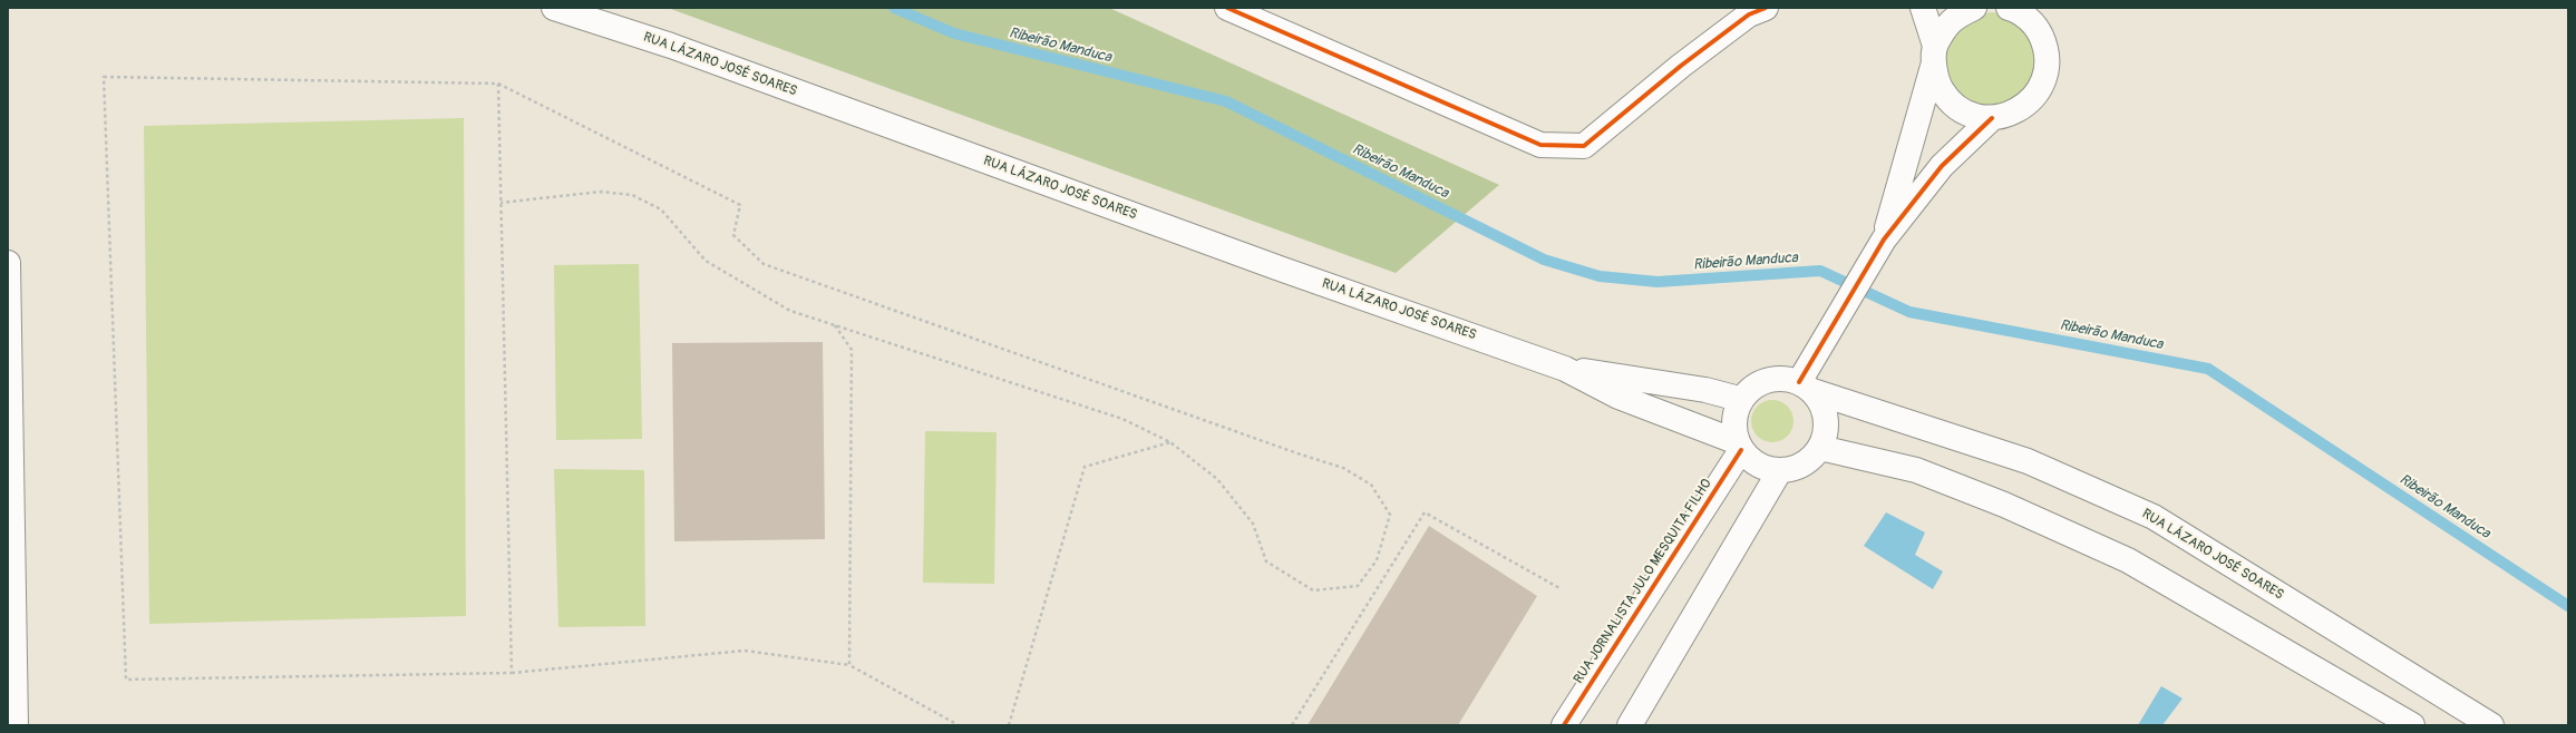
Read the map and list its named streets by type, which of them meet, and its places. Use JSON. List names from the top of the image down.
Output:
{
  "streets": {
    "main road": ["RUA LÁZARO JOSÉ SOARES", "RUA JORNALISTA JULO MESQUITA FILHO"]
  },
  "crossings": [
    ["RUA LÁZARO JOSÉ SOARES", "RUA JORNALISTA JULO MESQUITA FILHO"]
  ],
  "water": ["Ribeirão Manduca"]
}
